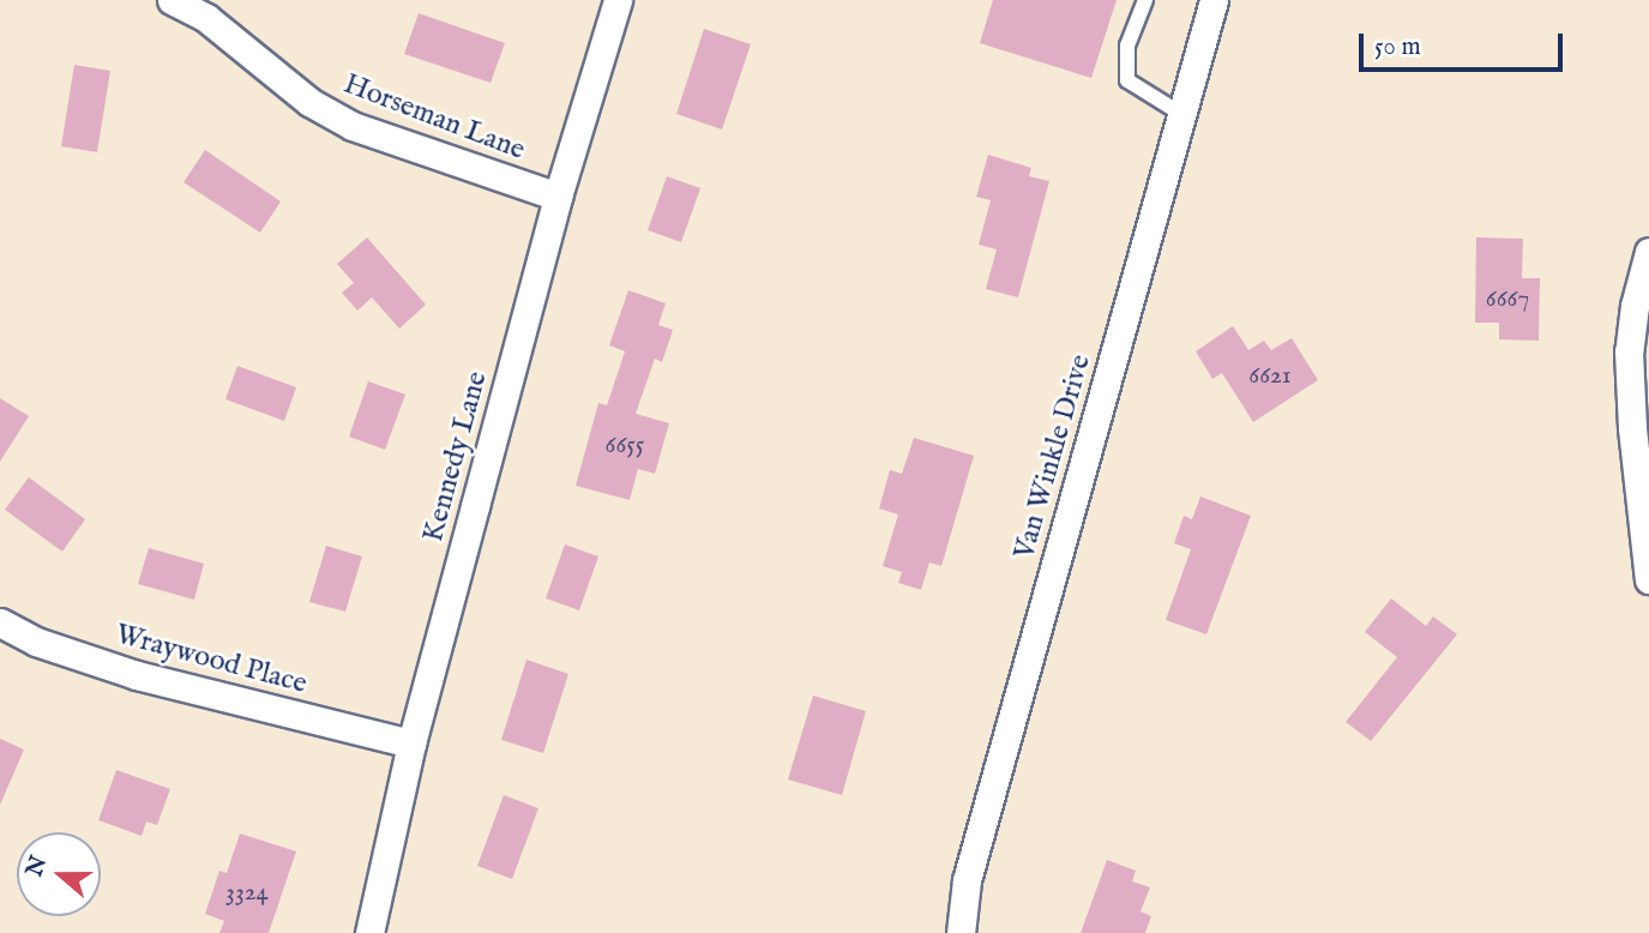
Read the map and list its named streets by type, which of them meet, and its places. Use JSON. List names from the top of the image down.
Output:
{
  "streets": {
    "street": [
      "Horseman Lane",
      "Kennedy Lane",
      "Van Winkle Drive",
      "Wraywood Place"
    ]
  },
  "crossings": [
    ["Horseman Lane", "Kennedy Lane"],
    ["Kennedy Lane", "Wraywood Place"]
  ],
  "house_numbers": [
    "6667",
    "6621",
    "6655",
    "3324"
  ],
  "scale_bar": "50 m",
  "north": "left"
}
